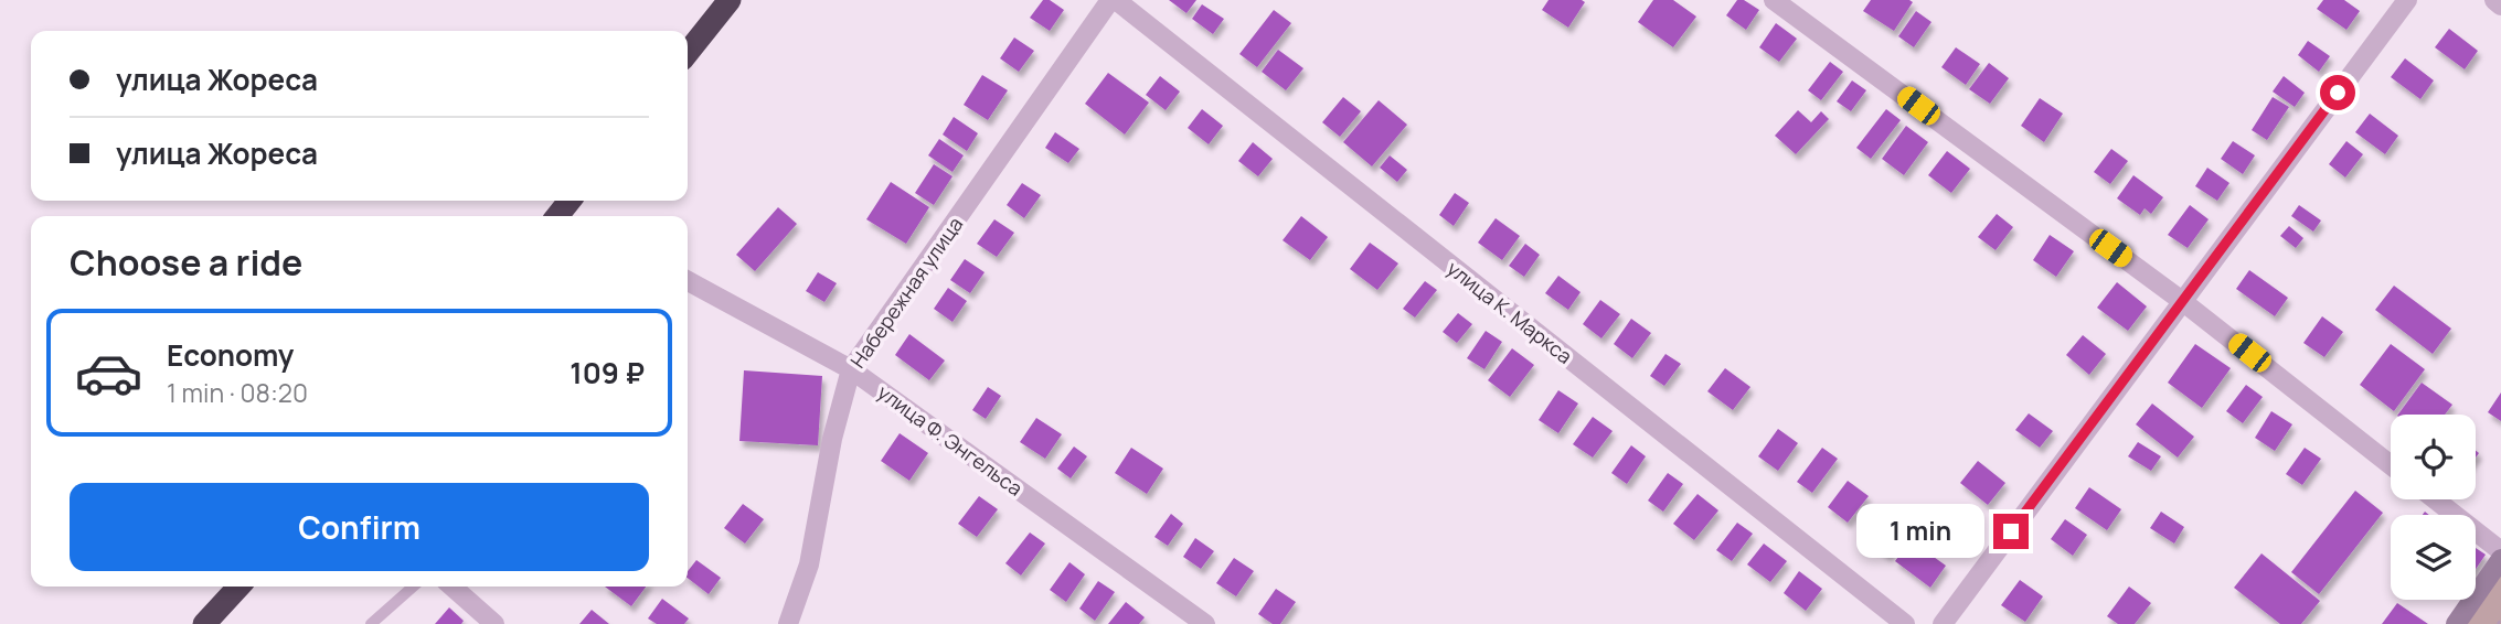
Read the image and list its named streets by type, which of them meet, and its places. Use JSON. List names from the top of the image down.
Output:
{
  "streets": {
    "street": ["Набережная улица", "улица К. Маркса", "улица Ф. Энгельса"]
  },
  "crossings": [
    ["Набережная улица", "улица К. Маркса"],
    ["Набережная улица", "улица Ф. Энгельса"]
  ],
  "page": {
    "banner": ["улица Жореса", "улица Жореса"],
    "heading": "Choose a ride",
    "list": [
      {
        "name": "Economy",
        "note": "1 min · 08:20",
        "value": "109 ₽"
      }
    ],
    "buttons": "Confirm",
    "bubble": "1 min"
  }
}
